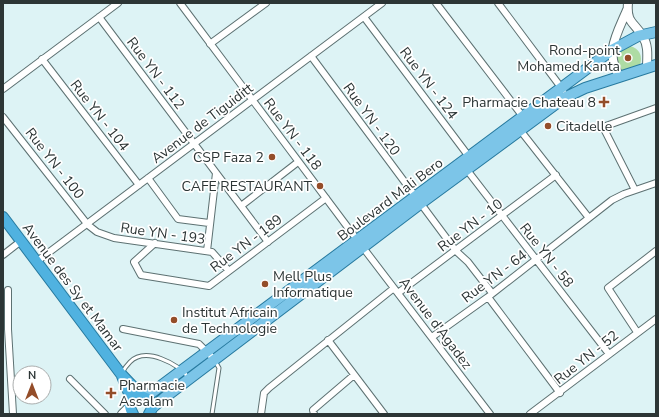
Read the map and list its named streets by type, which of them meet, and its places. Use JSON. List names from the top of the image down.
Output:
{
  "streets": {
    "highway": ["Avenue des Sy et Mamar"],
    "main road": ["Boulevard Mali Bero"],
    "street": [
      "Rue YN - 112",
      "Rue YN - 124",
      "Rue YN - 104",
      "Rue YN - 120",
      "Avenue de Tiguiditt",
      "Rue YN - 118",
      "Rue YN - 100",
      "Rue YN - 10",
      "Rue YN - 193",
      "Rue YN - 189",
      "Rue YN - 58",
      "Rue YN - 64",
      "Avenue d'Agadez",
      "Rue YN - 52"
    ]
  },
  "crossings": [
    ["Rue YN - 112", "Avenue de Tiguiditt"],
    ["Rue YN - 112", "Rue YN - 189"],
    ["Rue YN - 124", "Avenue de Tiguiditt"],
    ["Rue YN - 124", "Boulevard Mali Bero"],
    ["Rue YN - 124", "Rue YN - 58"],
    ["Rue YN - 104", "Avenue de Tiguiditt"],
    ["Rue YN - 120", "Avenue de Tiguiditt"],
    ["Rue YN - 120", "Boulevard Mali Bero"],
    ["Rue YN - 120", "Rue YN - 10"],
    ["Rue YN - 120", "Rue YN - 64"],
    ["Rue YN - 120", "Rue YN - 52"],
    ["Avenue de Tiguiditt", "Rue YN - 118"],
    ["Avenue de Tiguiditt", "Rue YN - 100"],
    ["Avenue de Tiguiditt", "Rue YN - 193"],
    ["Avenue de Tiguiditt", "Avenue des Sy et Mamar"],
    ["Rue YN - 118", "Boulevard Mali Bero"],
    ["Rue YN - 118", "Rue YN - 189"],
    ["Rue YN - 118", "Avenue d'Agadez"],
    ["Rue YN - 100", "Rue YN - 193"],
    ["Boulevard Mali Bero", "Rue YN - 58"],
    ["Boulevard Mali Bero", "Avenue des Sy et Mamar"],
    ["Boulevard Mali Bero", "Avenue d'Agadez"],
    ["Rue YN - 10", "Rue YN - 58"],
    ["Rue YN - 10", "Avenue d'Agadez"],
    ["Rue YN - 193", "Rue YN - 189"],
    ["Rue YN - 58", "Rue YN - 64"],
    ["Rue YN - 58", "Rue YN - 52"],
    ["Rue YN - 64", "Avenue d'Agadez"]
  ],
  "places": {
    "other": [
      "Rond-point Mohamed Kanta",
      "Citadelle",
      "CSP Faza 2",
      "CAFE RESTAURANT",
      "Mell Plus Informatique",
      "Institut Africain de Technologie"
    ],
    "health": ["Pharmacie Chateau 8", "Pharmacie Assalam"]
  },
  "north": "top"
}
